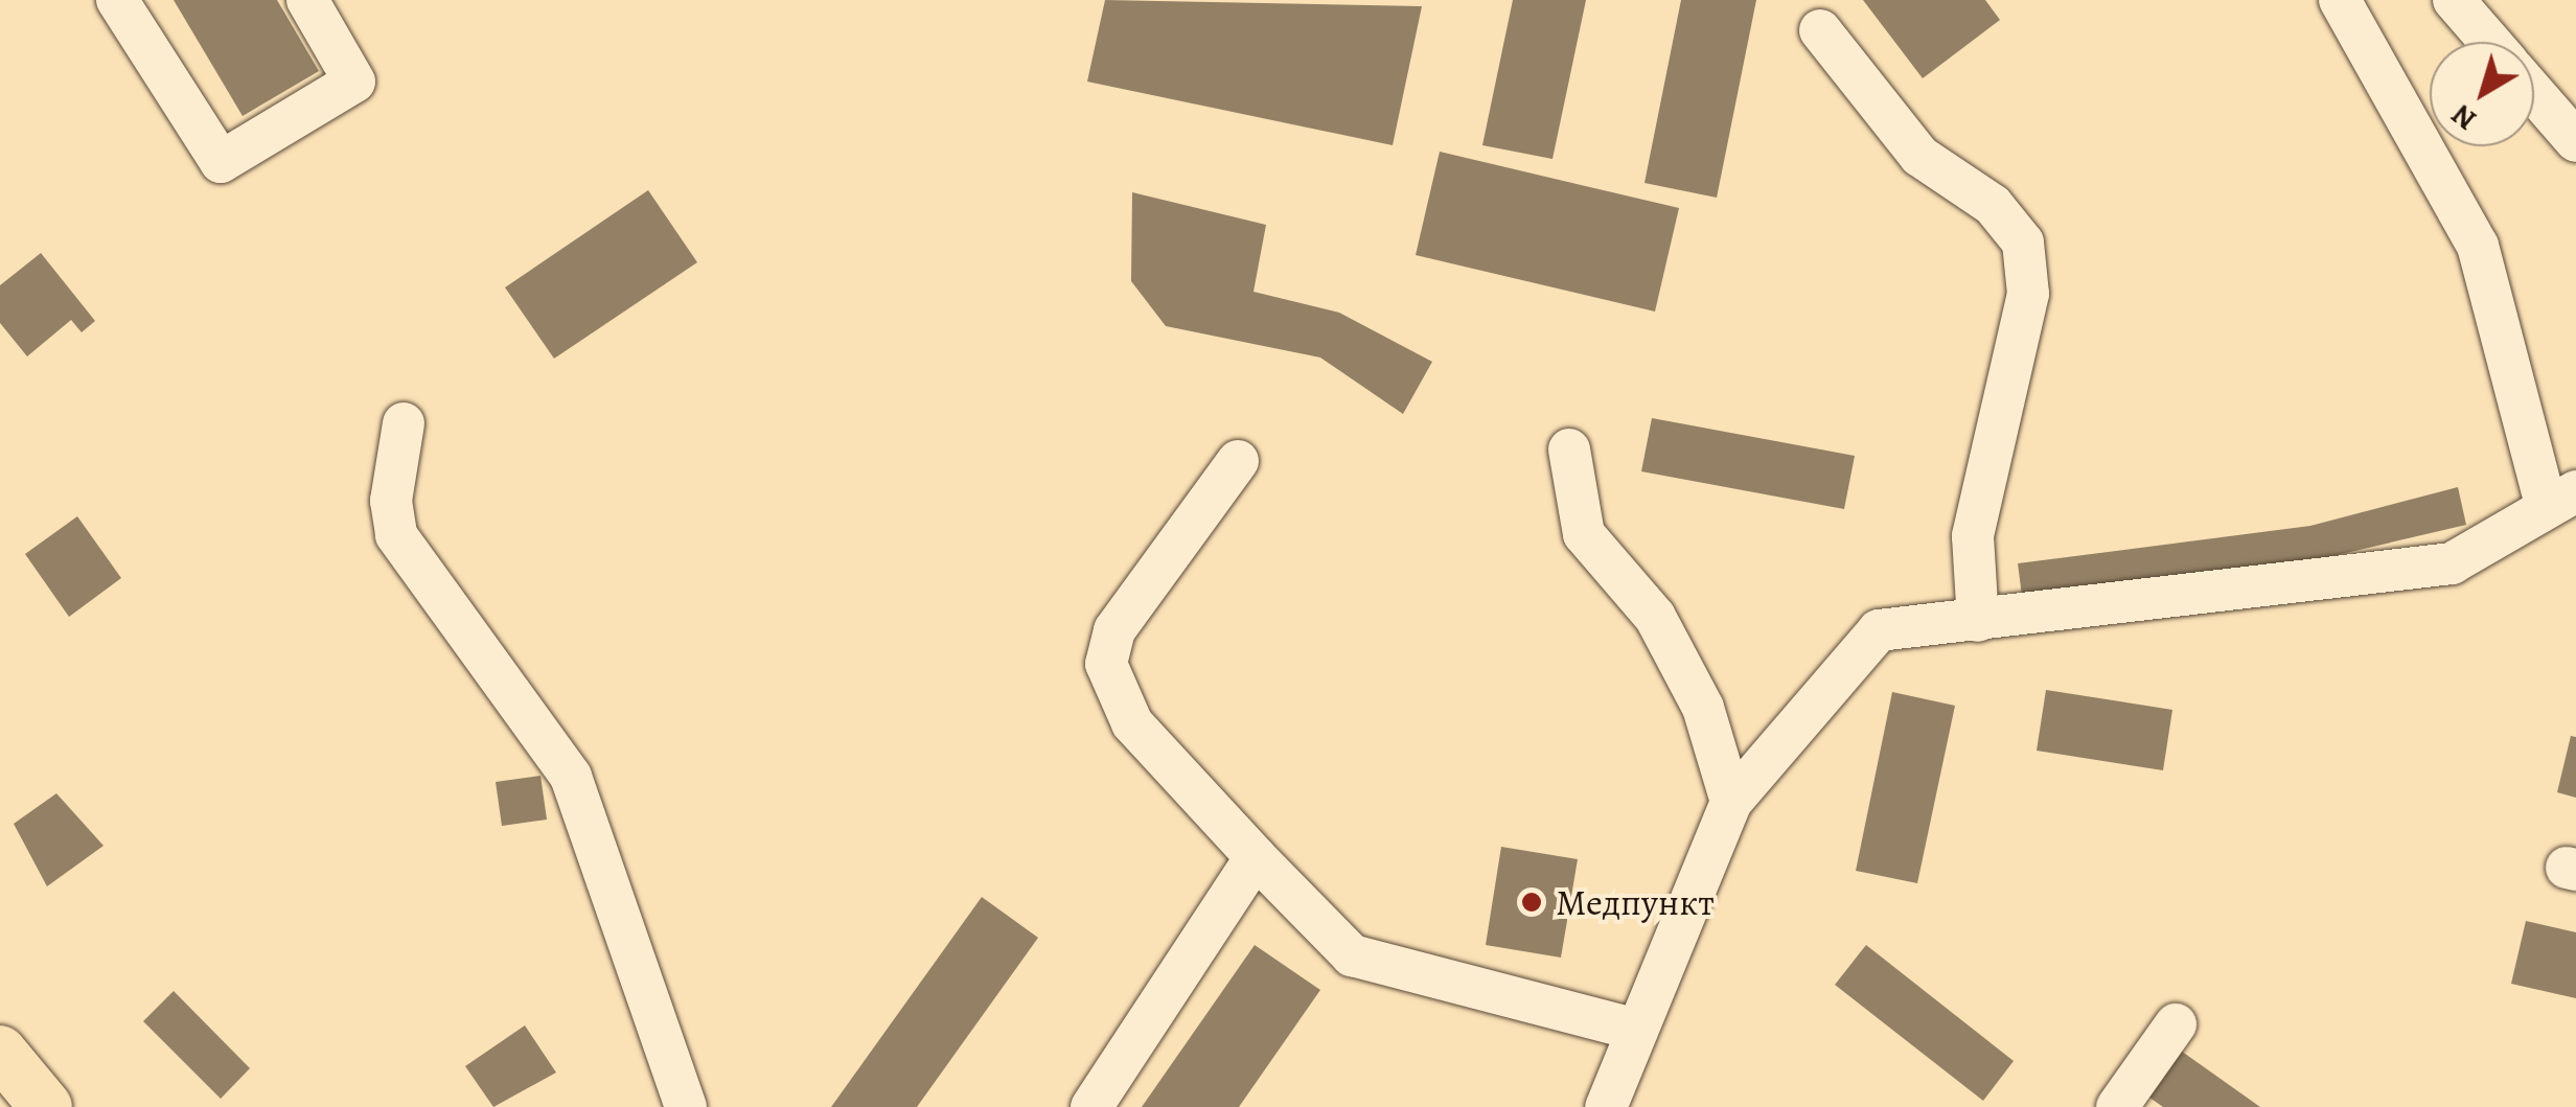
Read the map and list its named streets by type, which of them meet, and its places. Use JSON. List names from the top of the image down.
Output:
{
  "places": ["Медпункт"],
  "north": "bottom left"
}
